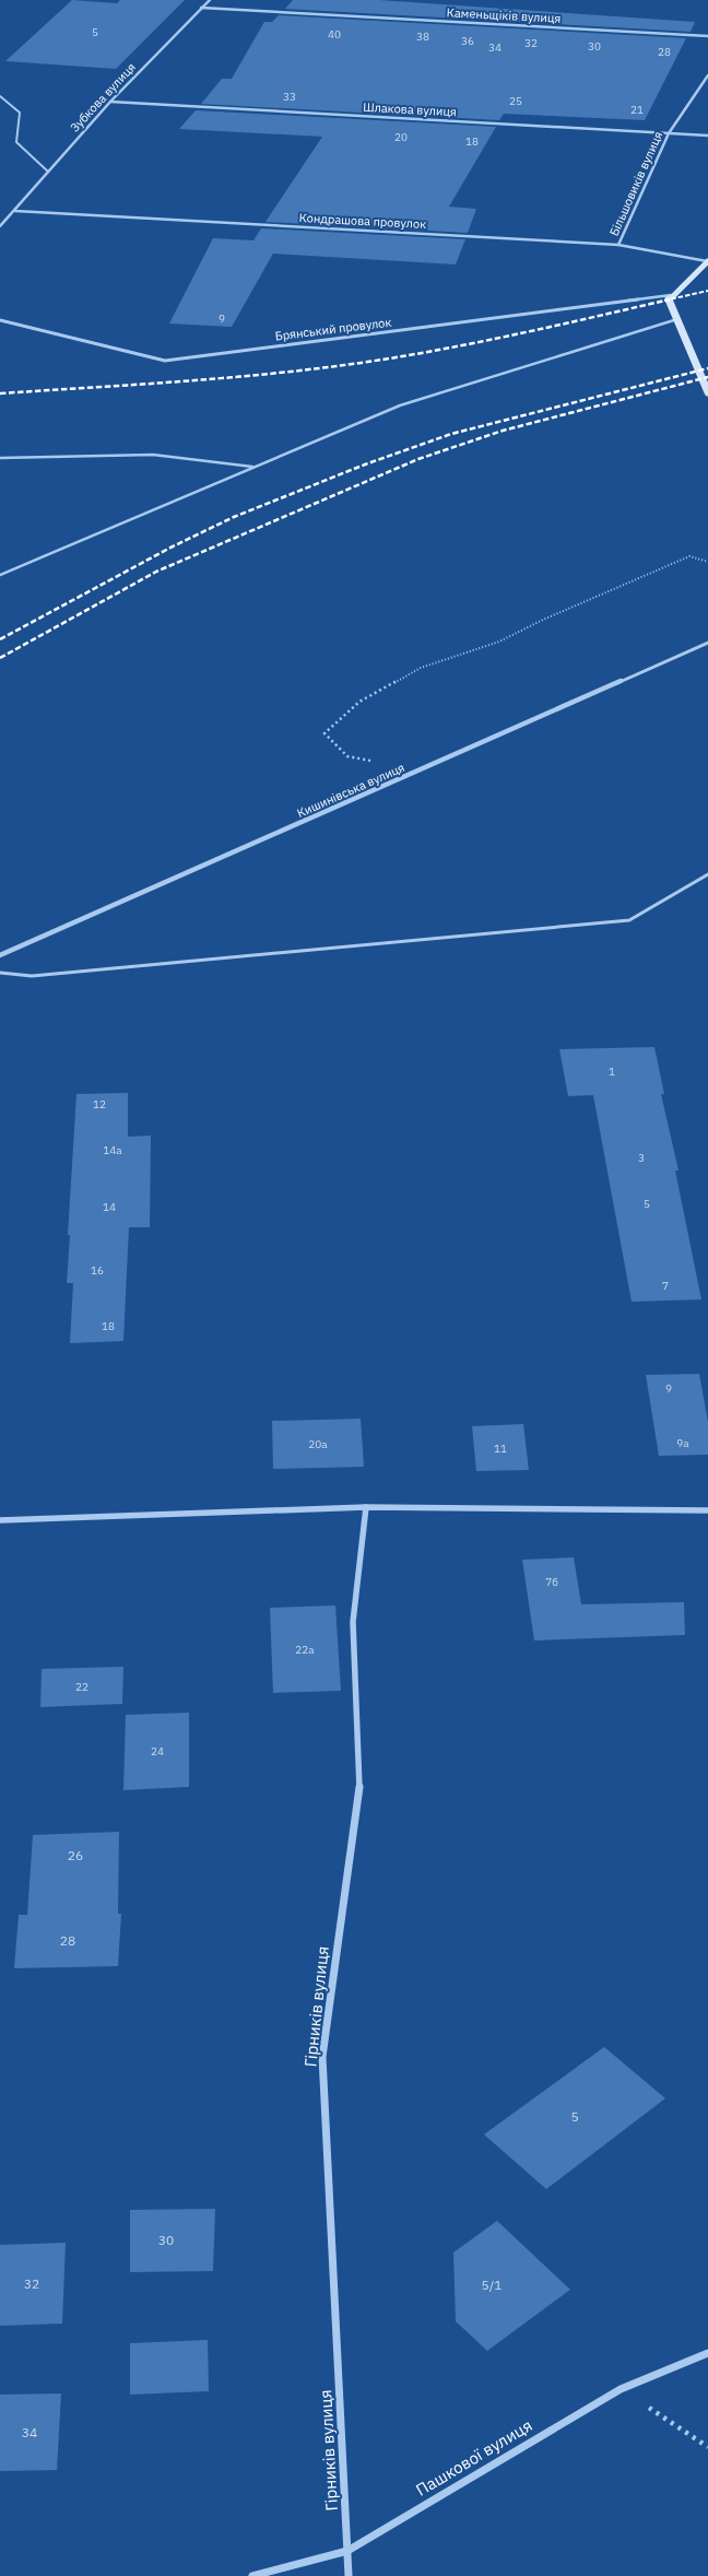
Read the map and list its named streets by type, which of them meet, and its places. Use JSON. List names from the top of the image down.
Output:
{
  "streets": {
    "street": [
      "Каменьщіків вулиця",
      "Зубкова вулиця",
      "Шлакова вулиця",
      "Більшовиків вулиця",
      "Кондрашова провулок",
      "Брянський провулок",
      "Кишинівська вулиця",
      "Гірників вулиця",
      "Пашкової вулиця"
    ]
  },
  "crossings": [
    ["Каменьщіків вулиця", "Зубкова вулиця"],
    ["Зубкова вулиця", "Шлакова вулиця"],
    ["Зубкова вулиця", "Кондрашова провулок"],
    ["Шлакова вулиця", "Більшовиків вулиця"],
    ["Більшовиків вулиця", "Кондрашова провулок"],
    ["Гірників вулиця", "Пашкової вулиця"]
  ],
  "house_numbers": [
    "5",
    "40",
    "38",
    "36",
    "32",
    "30",
    "34",
    "28",
    "33",
    "25",
    "21",
    "20",
    "18",
    "9",
    "1",
    "12",
    "14а",
    "3",
    "5",
    "14",
    "16",
    "7",
    "18",
    "9",
    "9а",
    "20а",
    "11",
    "7б",
    "22а",
    "22",
    "24",
    "26",
    "28",
    "5",
    "30",
    "32",
    "5/1",
    "34"
  ]
}
